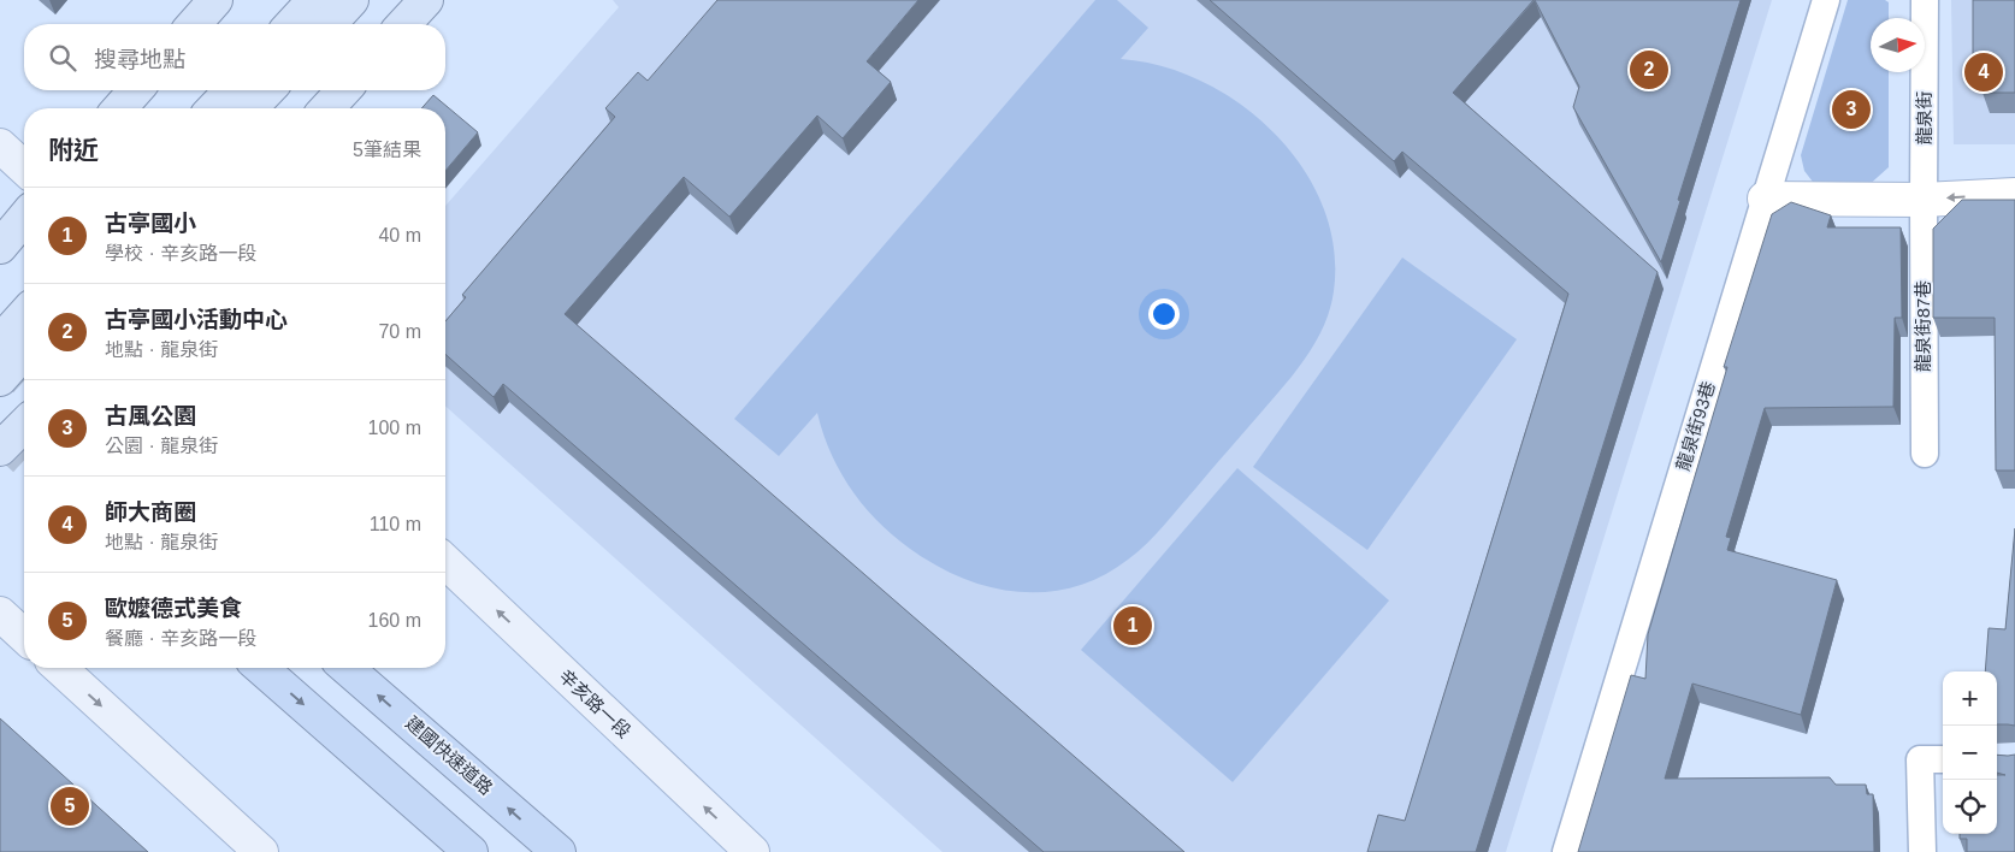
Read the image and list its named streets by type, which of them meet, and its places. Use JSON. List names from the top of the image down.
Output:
{
  "streets": {
    "highway": ["建國快速道路"],
    "main road": ["辛亥路一段"],
    "lane": ["龍泉街", "龍泉街87巷", "龍泉街93巷"]
  },
  "crossings": [
    ["龍泉街", "龍泉街87巷"]
  ],
  "one_way": ["辛亥路一段"],
  "north": "right",
  "page": {
    "search": "搜尋地點",
    "pins": [
      "2",
      "4",
      "3",
      "1",
      "5"
    ],
    "heading": ["附近", "5筆結果"],
    "list": [
      {
        "mark": "1",
        "name": "古亭國小",
        "note": "學校 · 辛亥路一段",
        "value": "40 m"
      },
      {
        "mark": "2",
        "name": "古亭國小活動中心",
        "note": "地點 · 龍泉街",
        "value": "70 m"
      },
      {
        "mark": "3",
        "name": "古風公園",
        "note": "公園 · 龍泉街",
        "value": "100 m"
      },
      {
        "mark": "4",
        "name": "師大商圈",
        "note": "地點 · 龍泉街",
        "value": "110 m"
      },
      {
        "mark": "5",
        "name": "歐嬤德式美食",
        "note": "餐廳 · 辛亥路一段",
        "value": "160 m"
      }
    ],
    "map_buttons": ["+", "−"]
  }
}
